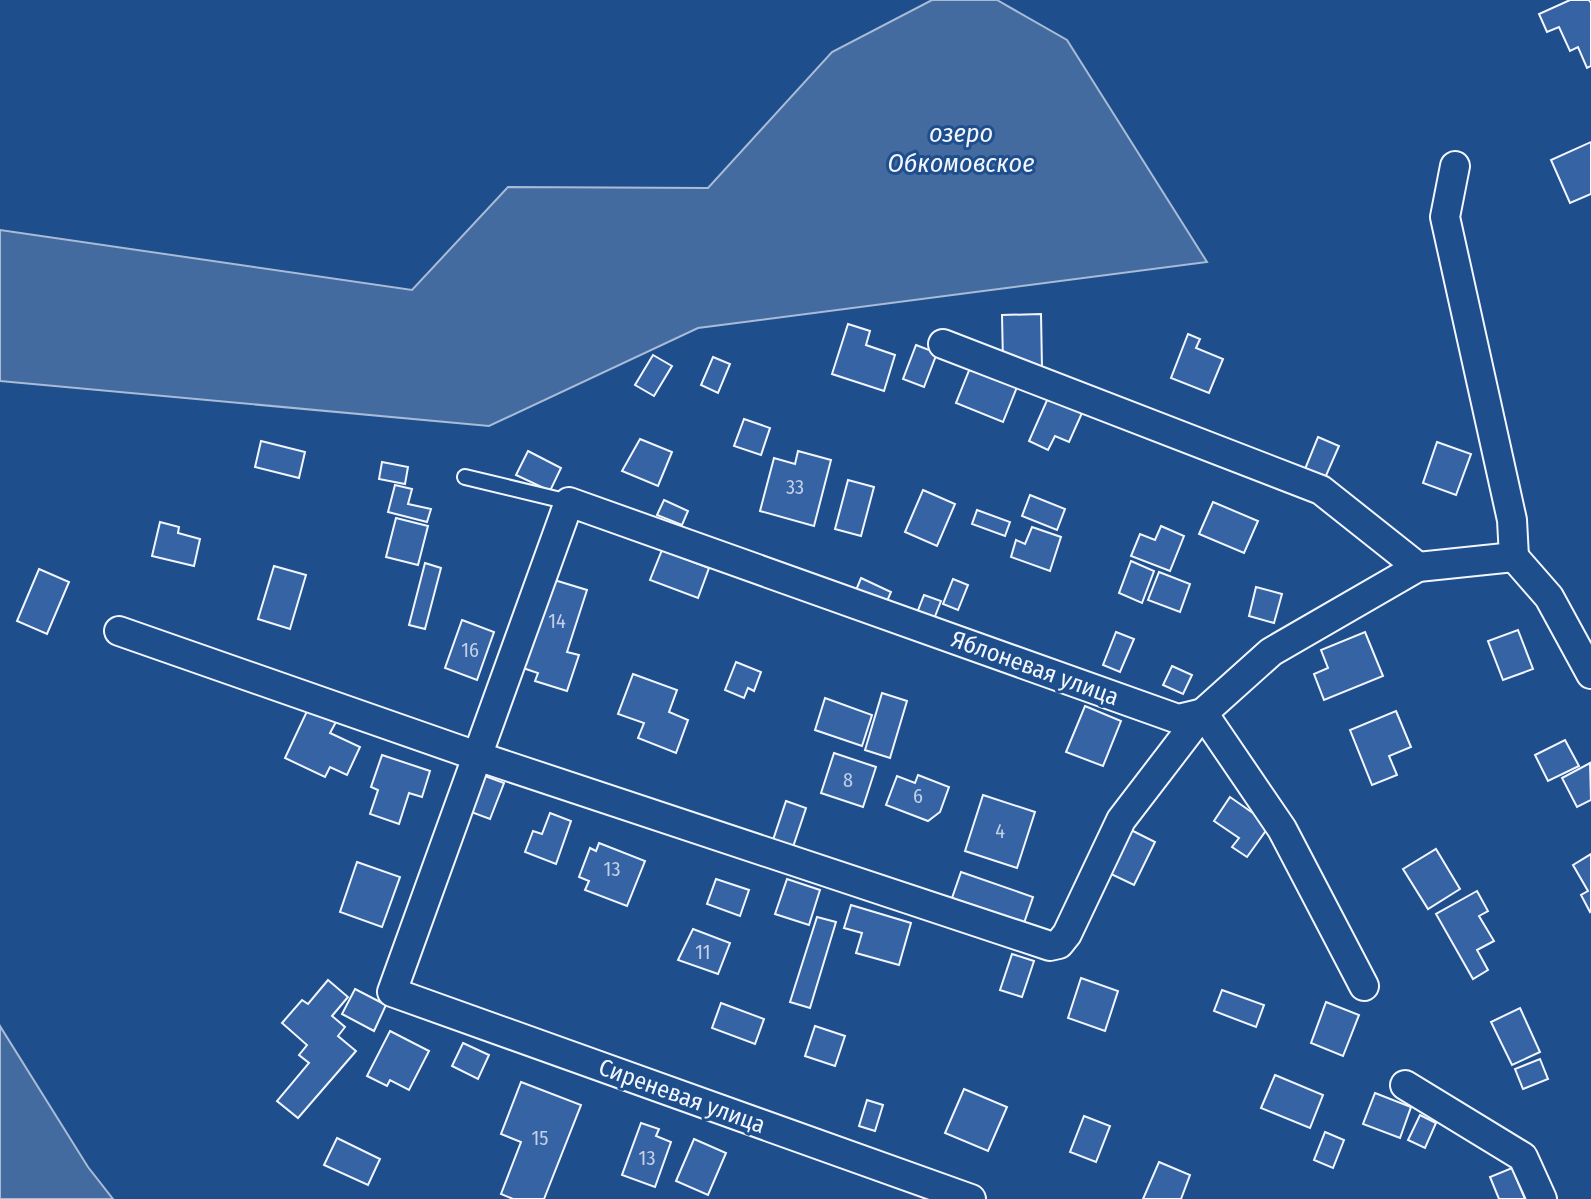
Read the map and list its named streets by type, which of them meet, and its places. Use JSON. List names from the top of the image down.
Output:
{
  "streets": {
    "street": ["Яблоневая улица", "Сиреневая улица"]
  },
  "water": ["озеро Обкомовское"],
  "house_numbers": [
    "33",
    "14",
    "16",
    "8",
    "6",
    "4",
    "13",
    "11",
    "15",
    "13"
  ]
}
